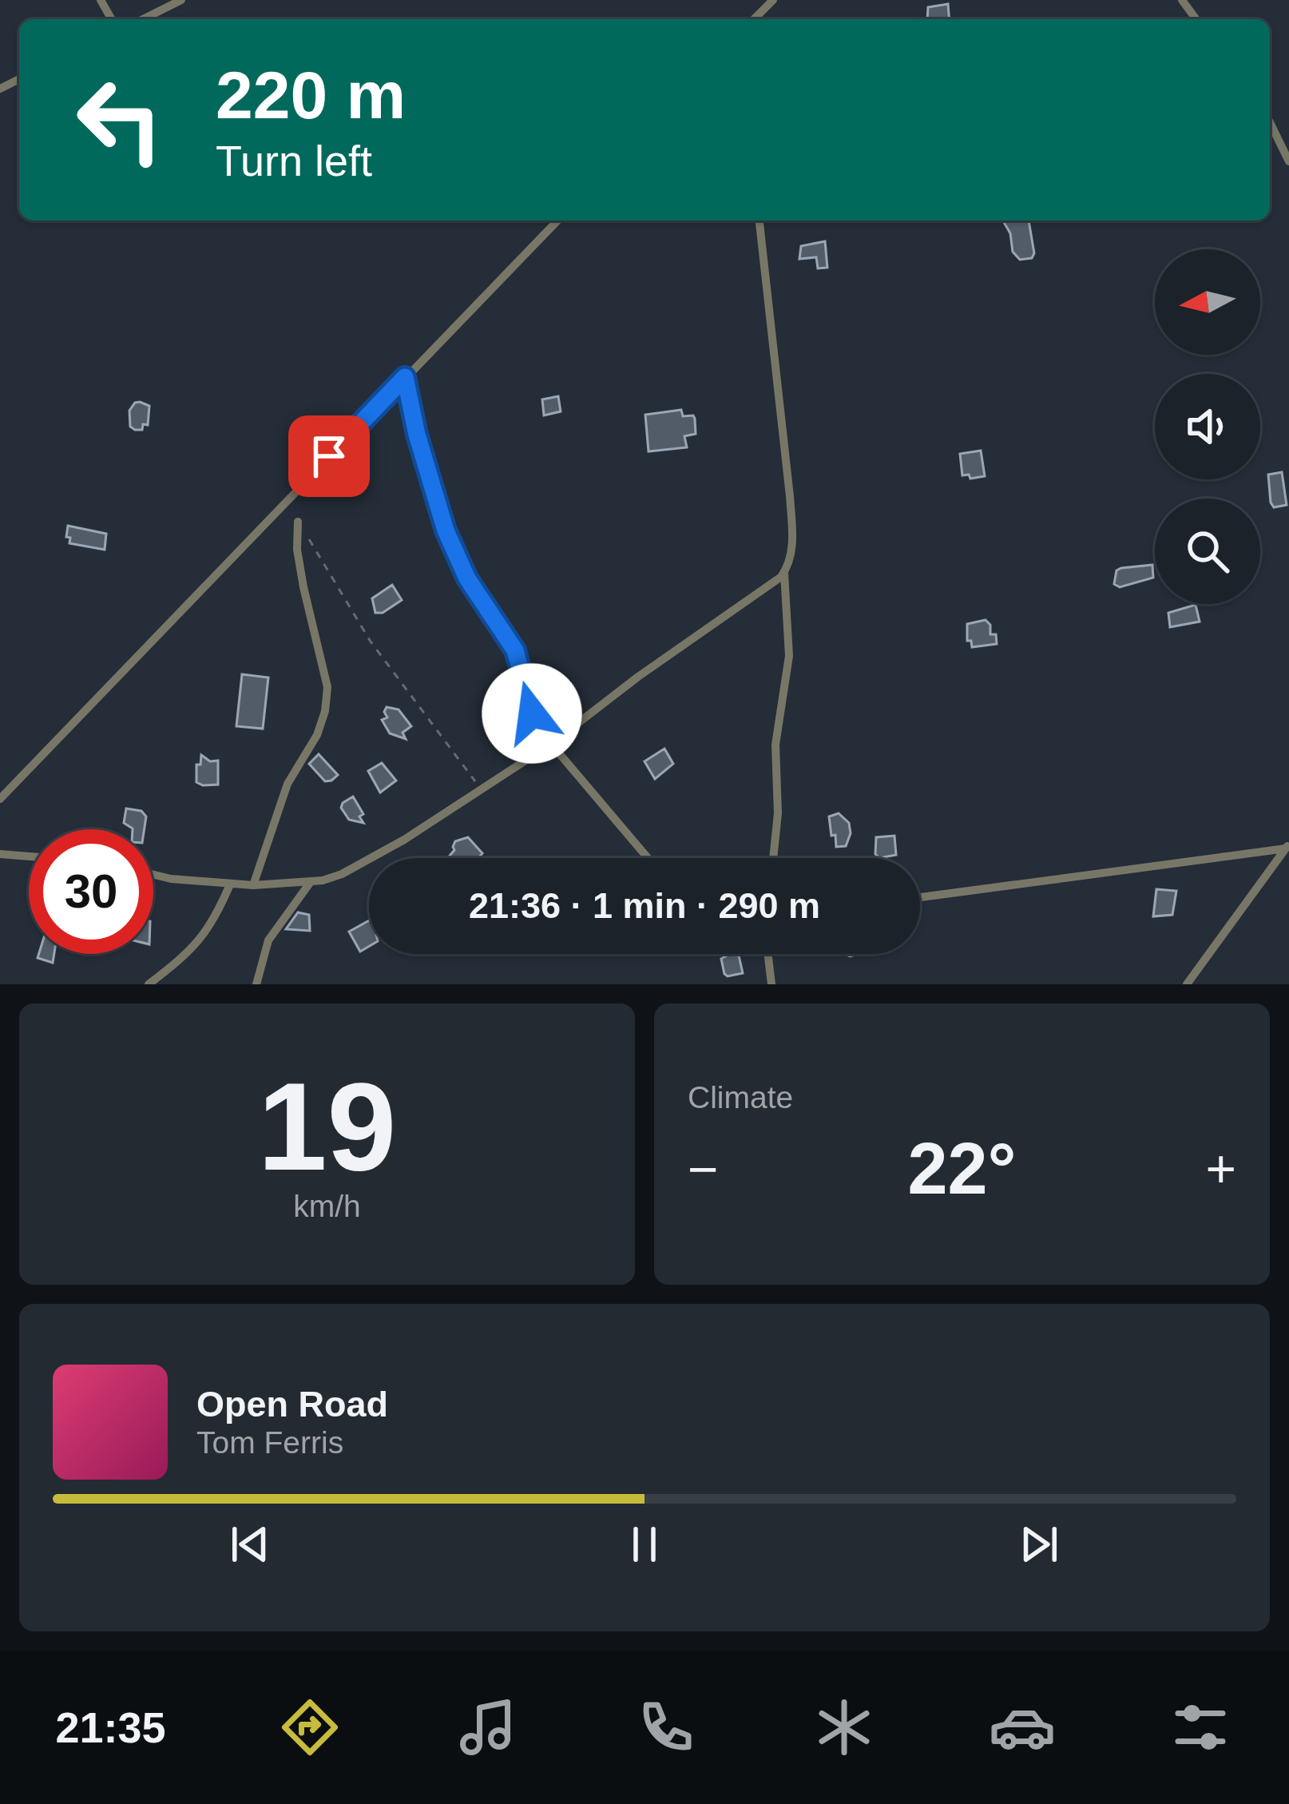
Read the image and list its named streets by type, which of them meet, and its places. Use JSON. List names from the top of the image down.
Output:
{
  "north": "left",
  "page": {
    "turn": ["220 m", "Turn left"],
    "limit": "30",
    "trip": "21:36 · 1 min · 290 m",
    "tile": [
      ["19", "km/h"],
      "Climate"
    ],
    "heat": ["−", "22°", "+"],
    "song": ["Open Road", "Tom Ferris"],
    "tabs": "21:35"
  }
}
